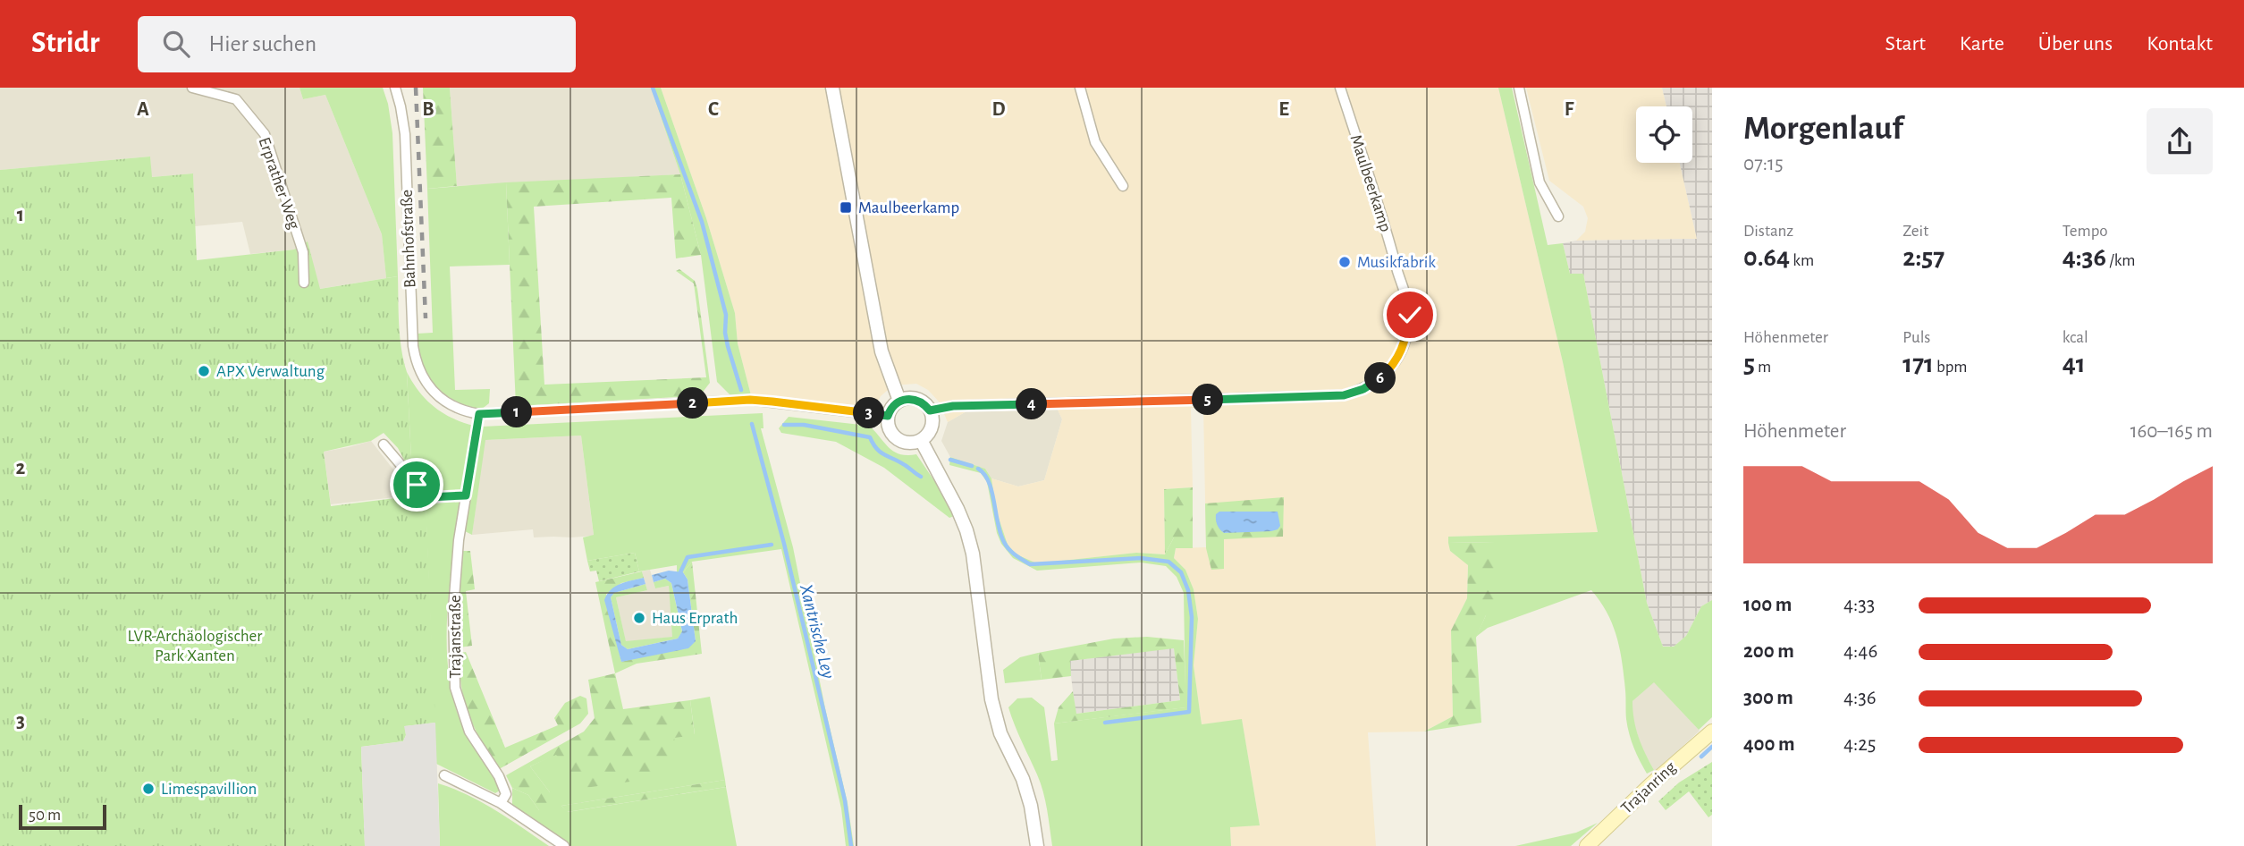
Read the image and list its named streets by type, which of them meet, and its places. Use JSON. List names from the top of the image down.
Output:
{
  "streets": {
    "main road": ["Trajanring"],
    "street": [
      "Erprather Weg",
      "Maulbeerkamp",
      "Bahnhofstraße",
      "Trajanstraße"
    ]
  },
  "crossings": [
    ["Bahnhofstraße", "Trajanstraße"]
  ],
  "water": ["Xantrische Ley"],
  "parks": ["LVR-Archäologischer Park Xanten"],
  "places": {
    "transit": ["Maulbeerkamp"],
    "other": [
      "Musikfabrik",
      "APX Verwaltung",
      "Haus Erprath",
      "Limespavillion"
    ]
  },
  "scale_bar": "50 m",
  "page": {
    "header": "Stridr",
    "search": "Hier suchen",
    "nav": [
      "Start",
      "Karte",
      "Über uns",
      "Kontakt"
    ],
    "heading": ["Morgenlauf", "07:15"],
    "stats": [
      ["Distanz", "0.64 km"],
      ["Zeit", "2:57"],
      ["Tempo", "4:36 /km"],
      ["Höhenmeter", "5 m"],
      ["Puls", "171 bpm"],
      ["kcal", "41"]
    ],
    "pins": [
      "6",
      "5",
      "2",
      "4",
      "1",
      "3"
    ],
    "chart": ["Höhenmeter", "160–165 m"],
    "list": [
      {
        "name": "100 m",
        "note": "4:33"
      },
      {
        "name": "200 m",
        "note": "4:46"
      },
      {
        "name": "300 m",
        "note": "4:36"
      },
      {
        "name": "400 m",
        "note": "4:25"
      }
    ],
    "scale": "50 m"
  },
  "grid": {
    "columns": [
      "A",
      "B",
      "C",
      "D",
      "E",
      "F"
    ],
    "rows": ["1", "2", "3"]
  }
}
